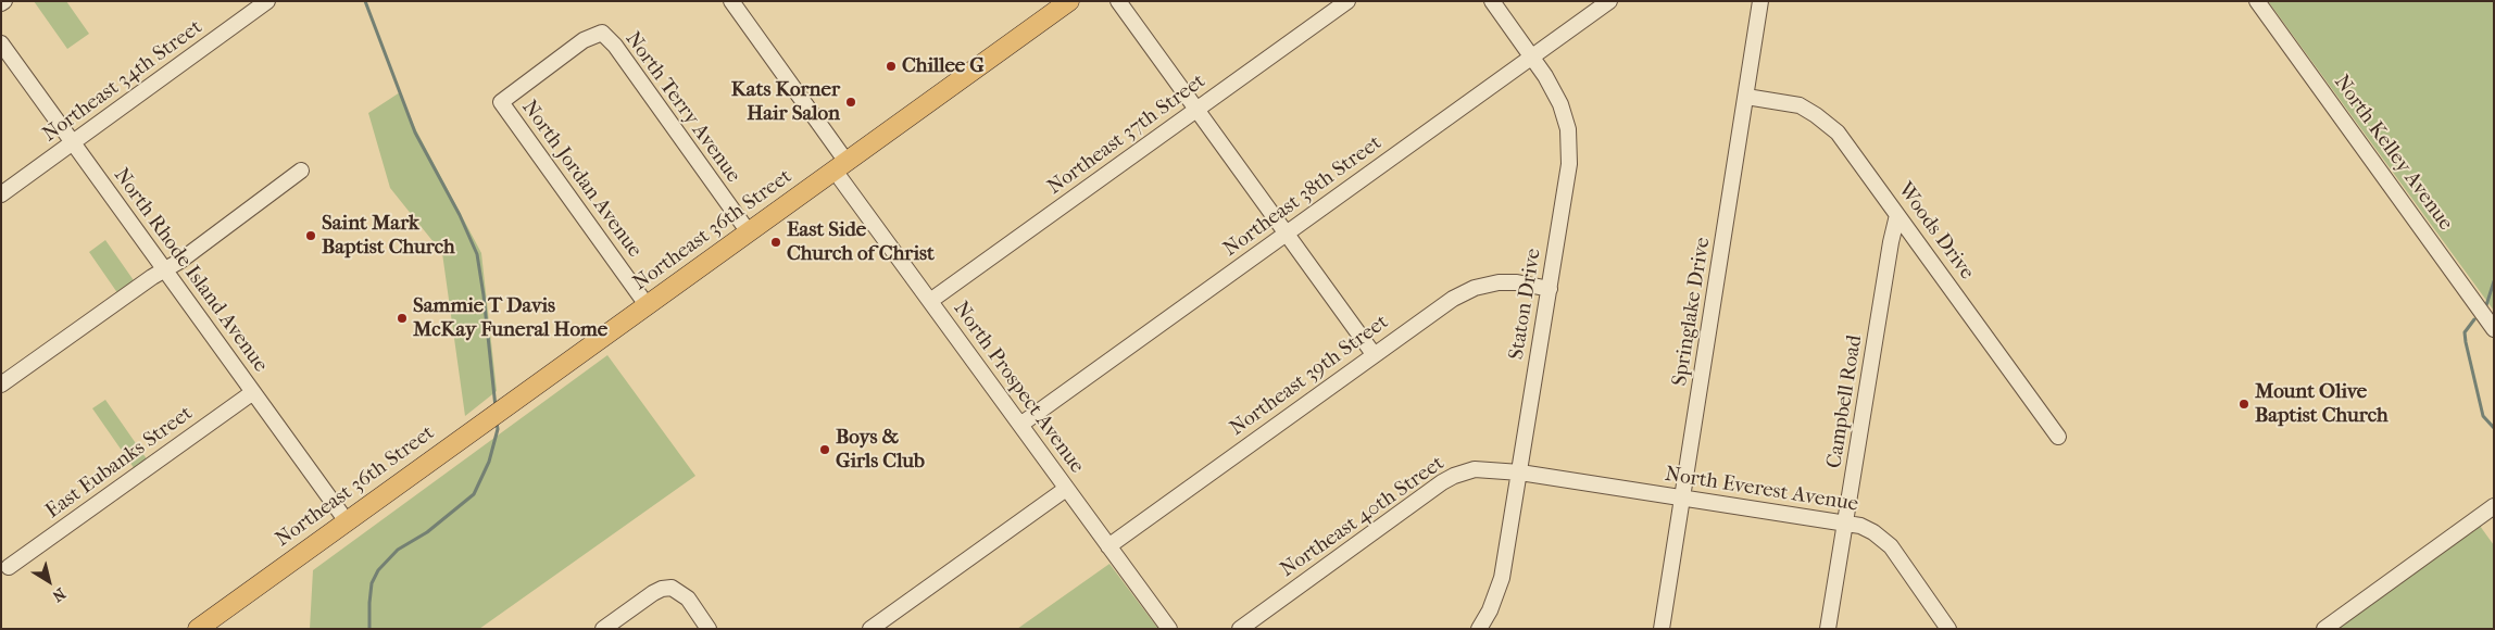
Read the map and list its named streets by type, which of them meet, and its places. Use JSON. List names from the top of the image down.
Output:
{
  "streets": {
    "main road": ["Northeast 36th Street"],
    "street": [
      "Northeast 34th Street",
      "North Terry Avenue",
      "Northeast 37th Street",
      "North Kelley Avenue",
      "North Jordan Avenue",
      "Northeast 38th Street",
      "Woods Drive",
      "North Rhode Island Avenue",
      "Staton Drive",
      "Springlake Drive",
      "Northeast 39th Street",
      "North Prospect Avenue",
      "Campbell Road",
      "East Eubanks Street",
      "North Everest Avenue",
      "Northeast 40th Street"
    ]
  },
  "crossings": [
    ["Northeast 34th Street", "North Rhode Island Avenue"],
    ["North Terry Avenue", "North Jordan Avenue"],
    ["North Terry Avenue", "Northeast 36th Street"],
    ["Northeast 37th Street", "North Prospect Avenue"],
    ["North Jordan Avenue", "Northeast 36th Street"],
    ["Northeast 38th Street", "Staton Drive"],
    ["Northeast 38th Street", "North Prospect Avenue"],
    ["Northeast 36th Street", "North Rhode Island Avenue"],
    ["Northeast 36th Street", "North Prospect Avenue"],
    ["Woods Drive", "Springlake Drive"],
    ["Woods Drive", "Campbell Road"],
    ["North Rhode Island Avenue", "East Eubanks Street"],
    ["Staton Drive", "Northeast 39th Street"],
    ["Staton Drive", "North Everest Avenue"],
    ["Staton Drive", "Northeast 40th Street"],
    ["Springlake Drive", "North Everest Avenue"],
    ["Northeast 39th Street", "North Prospect Avenue"],
    ["Campbell Road", "North Everest Avenue"],
    ["North Everest Avenue", "Northeast 40th Street"]
  ],
  "places": [
    "Chillee G",
    "Kats Korner Hair Salon",
    "Saint Mark Baptist Church",
    "East Side Church of Christ",
    "Sammie T Davis McKay Funeral Home",
    "Mount Olive Baptist Church",
    "Boys & Girls Club"
  ],
  "north": "bottom right"
}
